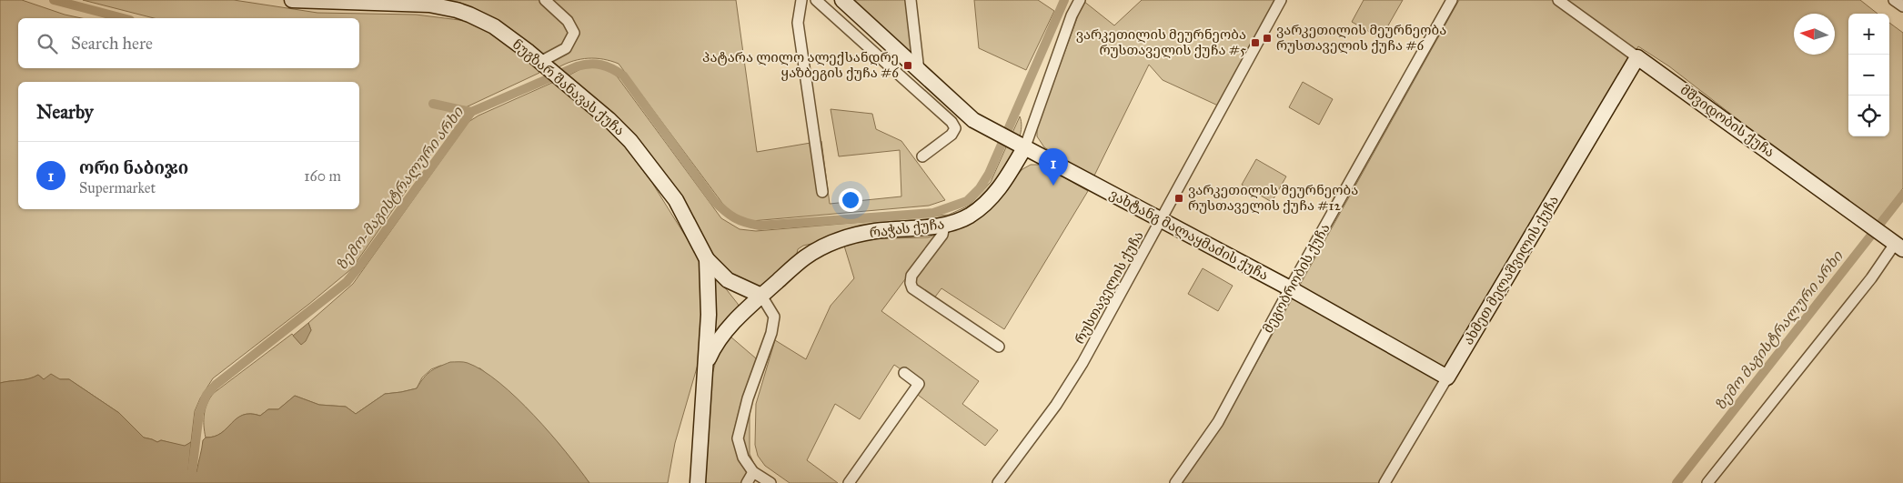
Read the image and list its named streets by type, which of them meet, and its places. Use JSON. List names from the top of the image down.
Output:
{
  "streets": {
    "street": [
      "ნუგზარ შანავას ქუჩა",
      "მშვიდობის ქუჩა",
      "რაჭას ქუჩა",
      "ვახტანგ მალაყმაძის ქუჩა",
      "ახმეთ მელაშვილის ქუჩა",
      "მეგობრობის ქუჩა",
      "რუსთაველის ქუჩა"
    ]
  },
  "crossings": [
    ["ნუგზარ შანავას ქუჩა", "რაჭას ქუჩა"],
    ["მშვიდობის ქუჩა", "ახმეთ მელაშვილის ქუჩა"],
    ["რაჭას ქუჩა", "ვახტანგ მალაყმაძის ქუჩა"],
    ["ვახტანგ მალაყმაძის ქუჩა", "ახმეთ მელაშვილის ქუჩა"],
    ["ვახტანგ მალაყმაძის ქუჩა", "მეგობრობის ქუჩა"],
    ["ვახტანგ მალაყმაძის ქუჩა", "რუსთაველის ქუჩა"]
  ],
  "water": ["ზემო-მაგისტრალური არხი", "ზემო მაგისტრალური არხი"],
  "places": {
    "transit": [
      "ვარკეთილის მეურნეობა რუსთაველის ქუჩა #6",
      "ვარკეთილის მეურნეობა რუსთაველის ქუჩა #5",
      "პატარა ლილო ალექსანდრე ყაზბეგის ქუჩა #6",
      "ვარკეთილის მეურნეობა რუსთაველის ქუჩა #12"
    ]
  },
  "north": "left",
  "page": {
    "map_buttons": ["+", "−"],
    "search": "Search here",
    "heading": "Nearby",
    "list": [
      {
        "mark": "1",
        "name": "ორი ნაბიჯი",
        "note": "Supermarket",
        "value": "160 m"
      }
    ],
    "pins": "1"
  }
}
